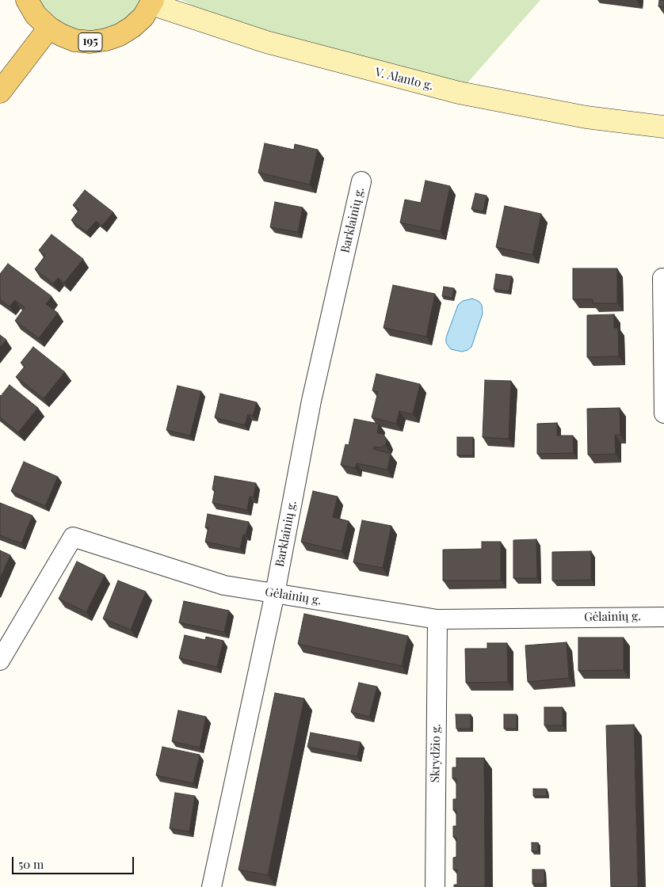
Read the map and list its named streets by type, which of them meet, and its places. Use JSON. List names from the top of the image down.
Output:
{
  "streets": {
    "main road": ["195", "V. Alanto g."],
    "street": ["Barklainių g.", "Gėlainių g.", "Skrydžio g."]
  },
  "crossings": [
    ["195", "V. Alanto g."],
    ["Barklainių g.", "Gėlainių g."],
    ["Gėlainių g.", "Skrydžio g."]
  ],
  "scale_bar": "50 m"
}
